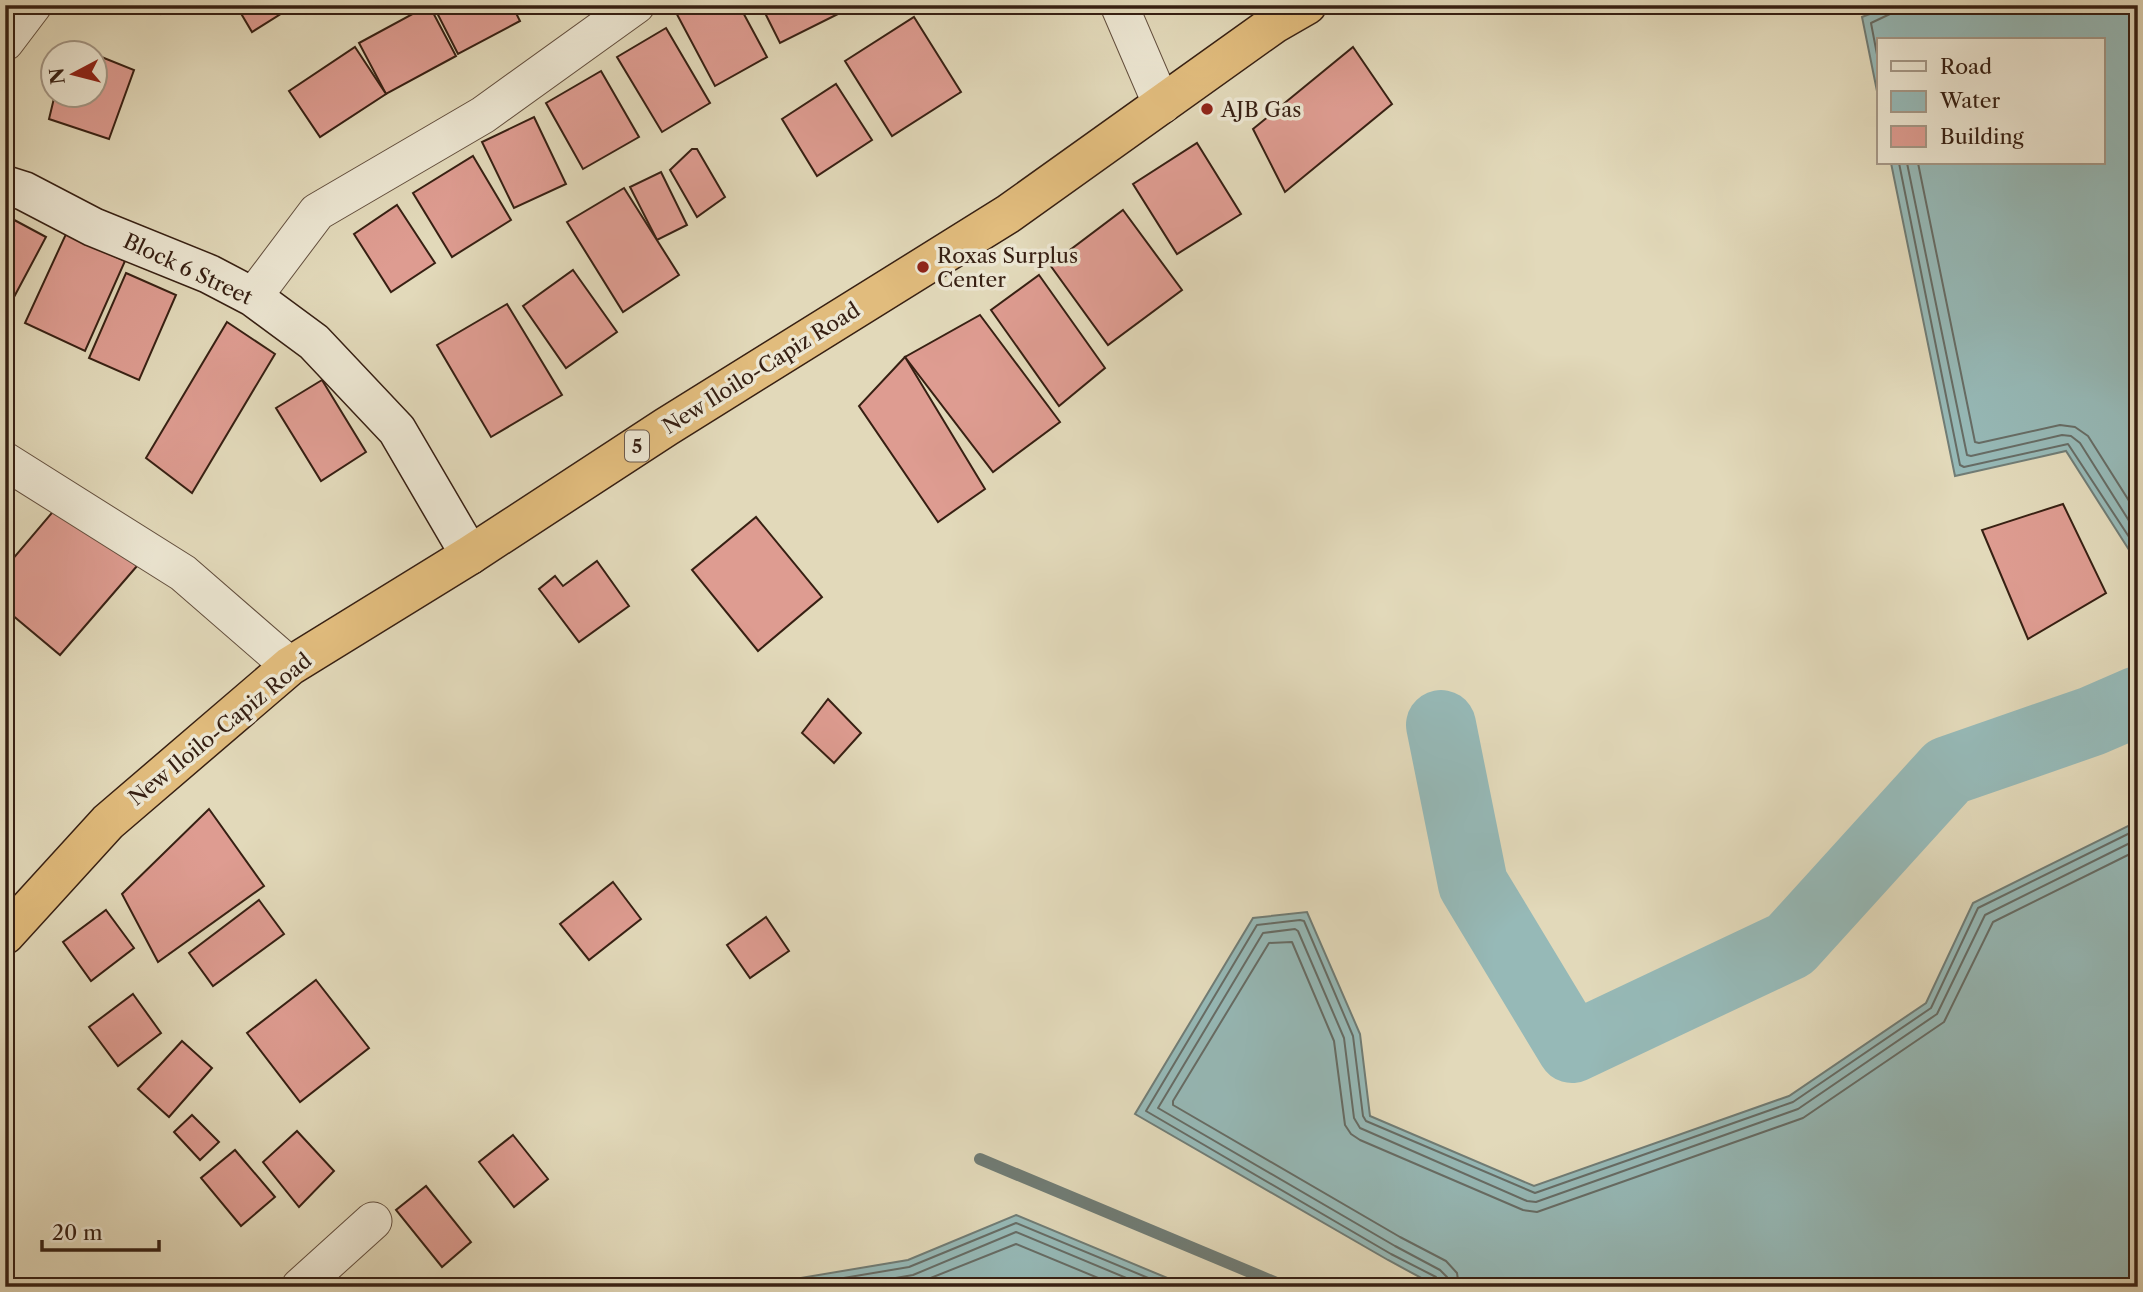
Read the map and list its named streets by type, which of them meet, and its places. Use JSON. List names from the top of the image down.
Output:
{
  "streets": {
    "highway": ["New Iloilo-Capiz Road", "5"],
    "street": ["Block 6 Street"]
  },
  "crossings": [
    ["Block 6 Street", "New Iloilo-Capiz Road"]
  ],
  "places": ["AJB Gas", "Roxas Surplus Center"],
  "legend": ["Road", "Water", "Building"],
  "scale_bar": "20 m",
  "north": "left"
}
